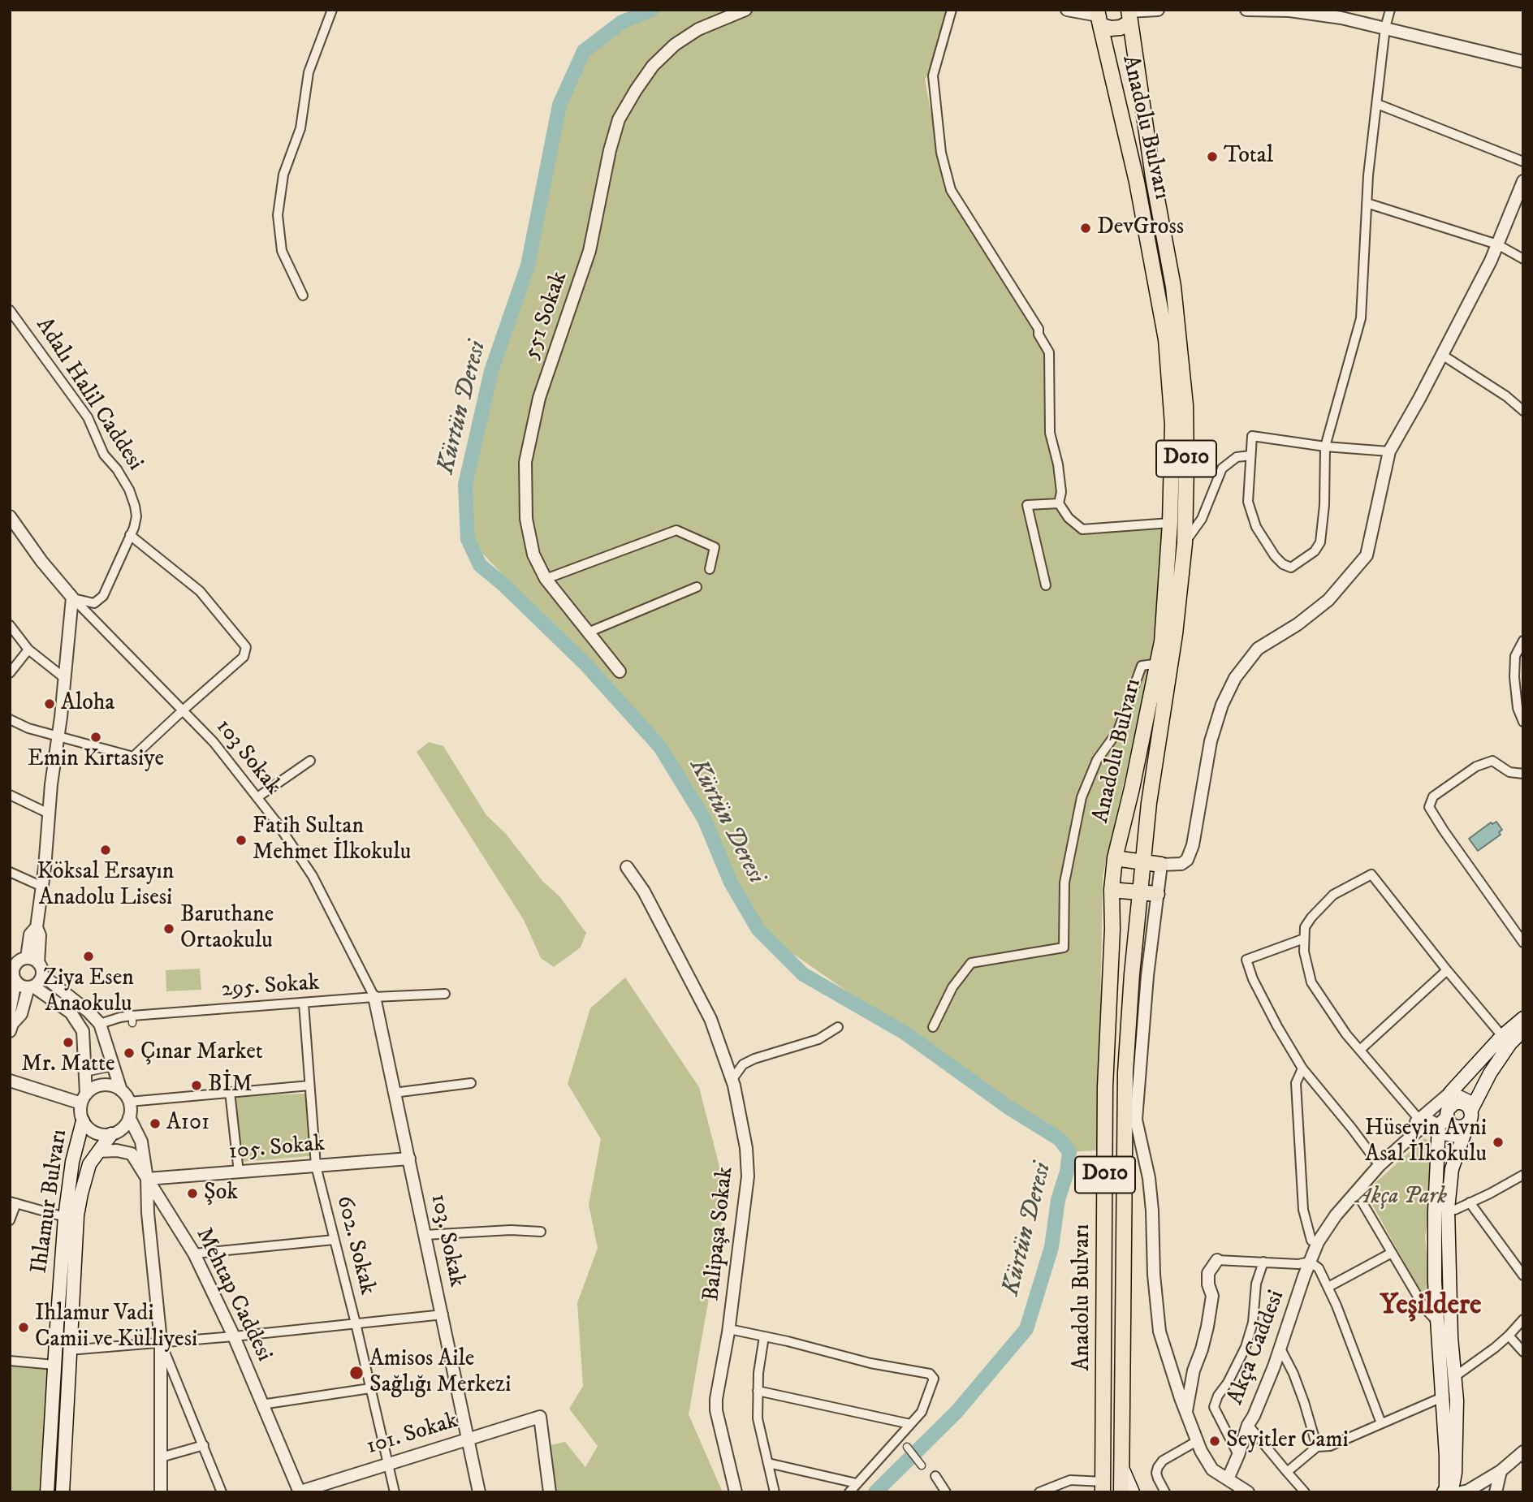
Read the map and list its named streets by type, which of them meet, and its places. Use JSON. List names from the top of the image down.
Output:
{
  "streets": {
    "highway": ["Anadolu Bulvarı", "D010"],
    "main road": ["Ihlamur Bulvarı"],
    "street": [
      "551 Sokak",
      "Adalı Halil Caddesi",
      "103 Sokak",
      "295. Sokak",
      "105. Sokak",
      "Balipaşa Sokak",
      "103. Sokak",
      "602. Sokak",
      "Mehtap Caddesi",
      "Akça Caddesi",
      "101. Sokak"
    ]
  },
  "crossings": [
    ["Adalı Halil Caddesi", "103 Sokak"],
    ["103 Sokak", "295. Sokak"],
    ["103 Sokak", "103. Sokak"],
    ["295. Sokak", "103. Sokak"],
    ["295. Sokak", "602. Sokak"],
    ["105. Sokak", "103. Sokak"],
    ["105. Sokak", "602. Sokak"],
    ["105. Sokak", "Mehtap Caddesi"],
    ["Ihlamur Bulvarı", "Mehtap Caddesi"],
    ["103. Sokak", "101. Sokak"],
    ["602. Sokak", "101. Sokak"],
    ["Mehtap Caddesi", "101. Sokak"]
  ],
  "districts": ["Yeşildere"],
  "water": ["Kürtün Deresi"],
  "parks": ["Akça Park"],
  "places": [
    "Total",
    "DevGross",
    "Aloha",
    "Emin Kırtasiye",
    "Fatih Sultan Mehmet İlkokulu",
    "Köksal Ersayın Anadolu Lisesi",
    "Baruthane Ortaokulu",
    "Ziya Esen Anaokulu",
    "Mr. Matte",
    "Çınar Market",
    "BİM",
    "A101",
    "Hüseyin Avni Asal İlkokulu",
    "Şok",
    "Ihlamur Vadi Camii ve Külliyesi",
    "Amisos Aile Sağlığı Merkezi",
    "Seyitler Cami"
  ]
}
